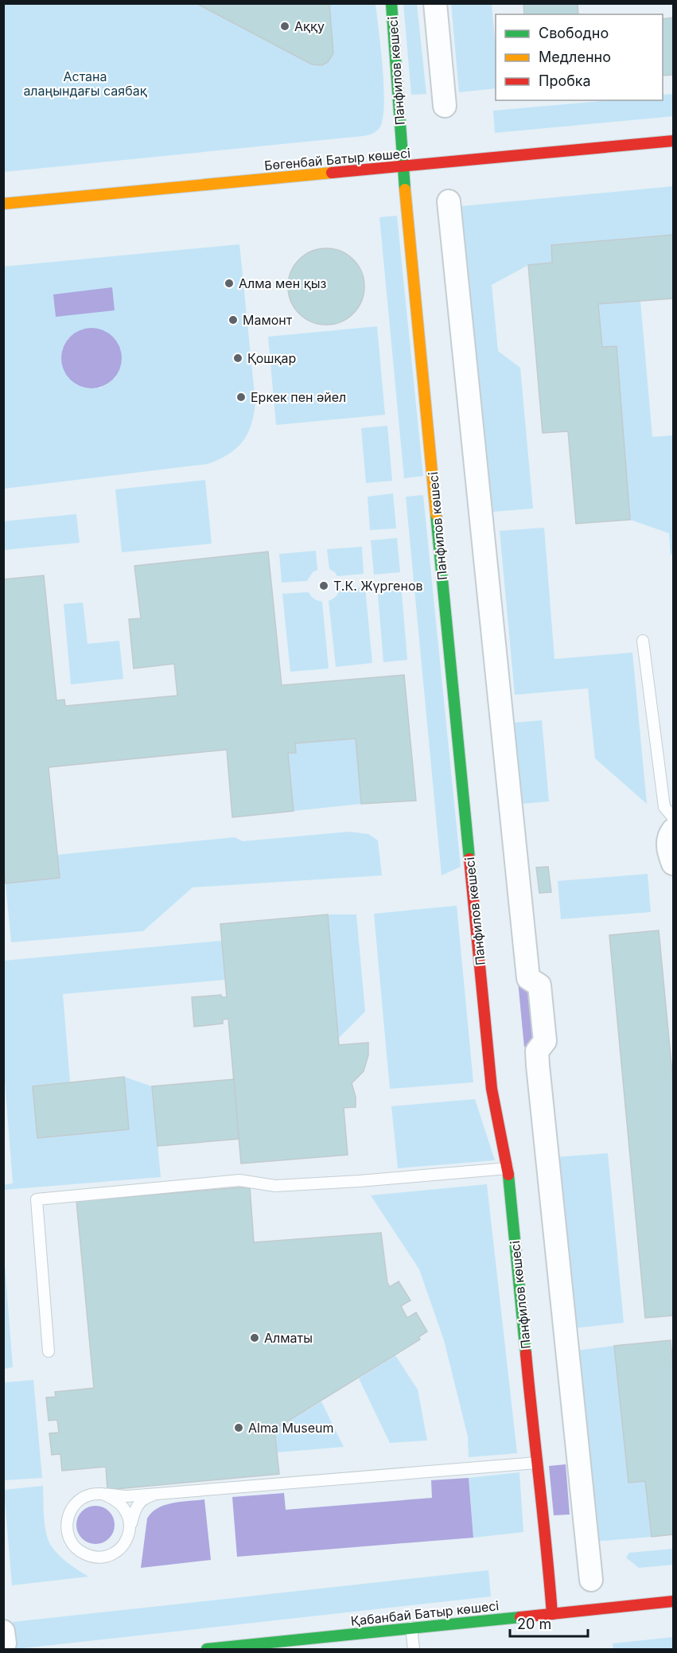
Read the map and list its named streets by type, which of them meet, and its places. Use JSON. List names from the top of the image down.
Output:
{
  "streets": {
    "street": ["Панфилов көшесі", "Бөгенбай Батыр көшесі", "Қабанбай Батыр көшесі"]
  },
  "crossings": [
    ["Панфилов көшесі", "Бөгенбай Батыр көшесі"],
    ["Панфилов көшесі", "Қабанбай Батыр көшесі"]
  ],
  "parks": ["Астана алаңындағы саябақ"],
  "places": [
    "Аққу",
    "Алма мен қыз",
    "Мамонт",
    "Қошқар",
    "Еркек пен әйел",
    "Т.К. Жүргенов",
    "Алматы",
    "Alma Museum"
  ],
  "legend": ["Свободно", "Медленно", "Пробка"],
  "scale_bar": "20 m"
}
